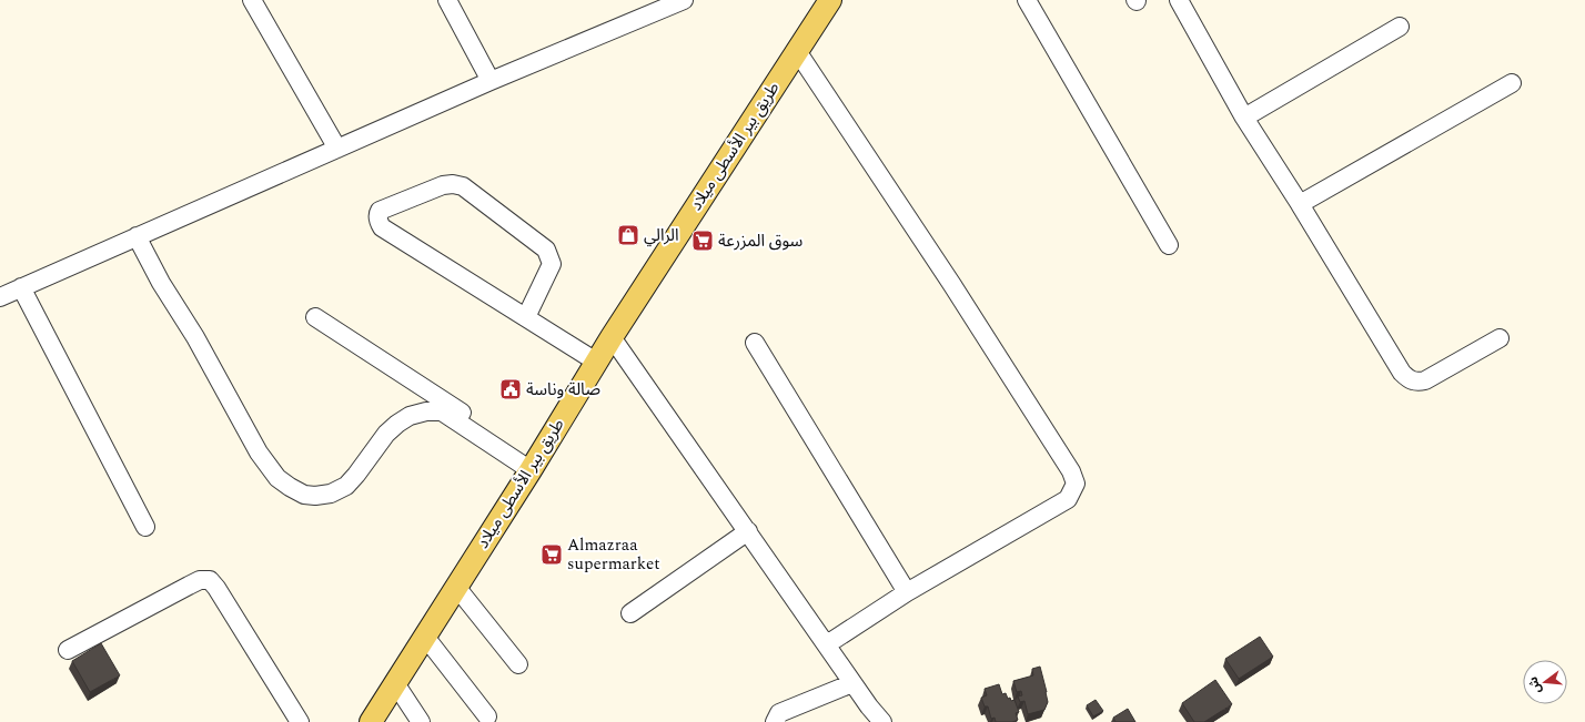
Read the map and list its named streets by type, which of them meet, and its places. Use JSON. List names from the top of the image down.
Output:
{
  "streets": {
    "main road": ["طريق بير الأسطى ميلاد"]
  },
  "places": {
    "shop": ["الرالي"],
    "supermarket": ["سوق المزرعة", "Almazraa supermarket"],
    "public building": ["صالة وناسة"]
  },
  "north": "left"
}
